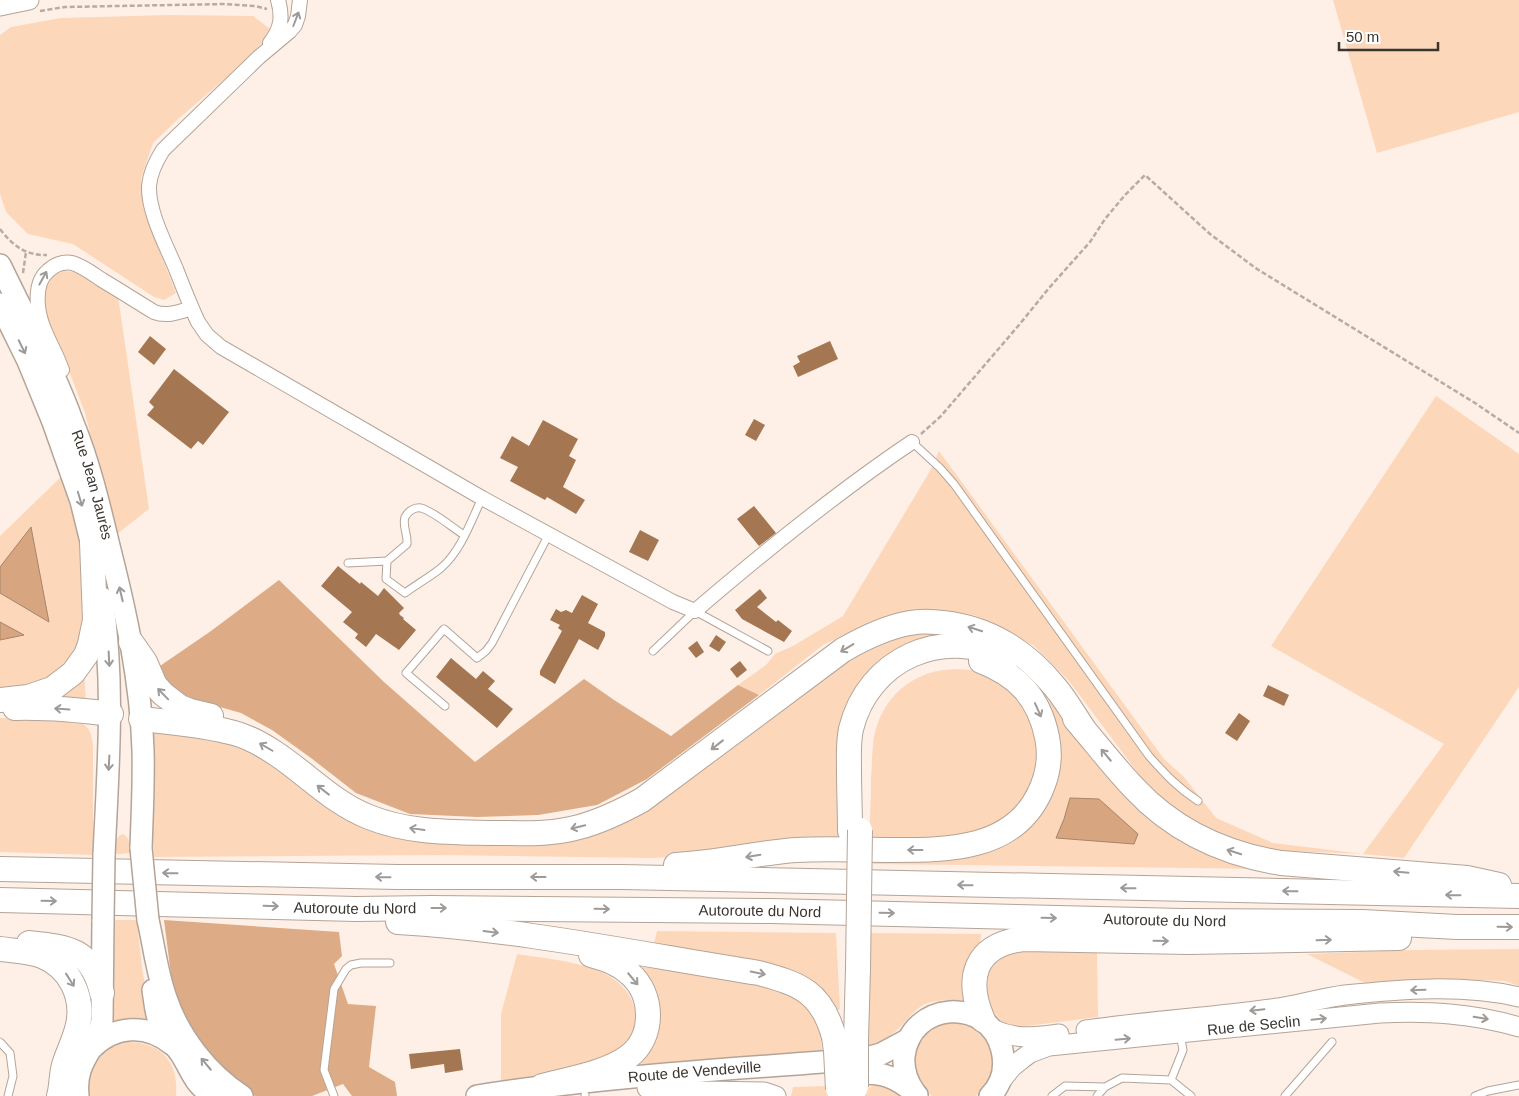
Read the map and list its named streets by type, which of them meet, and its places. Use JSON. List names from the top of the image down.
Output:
{
  "streets": {
    "highway": ["Autoroute du Nord"],
    "main road": ["Rue Jean Jaurès", "Rue de Seclin", "Route de Vendeville"]
  },
  "scale_bar": "50 m"
}
